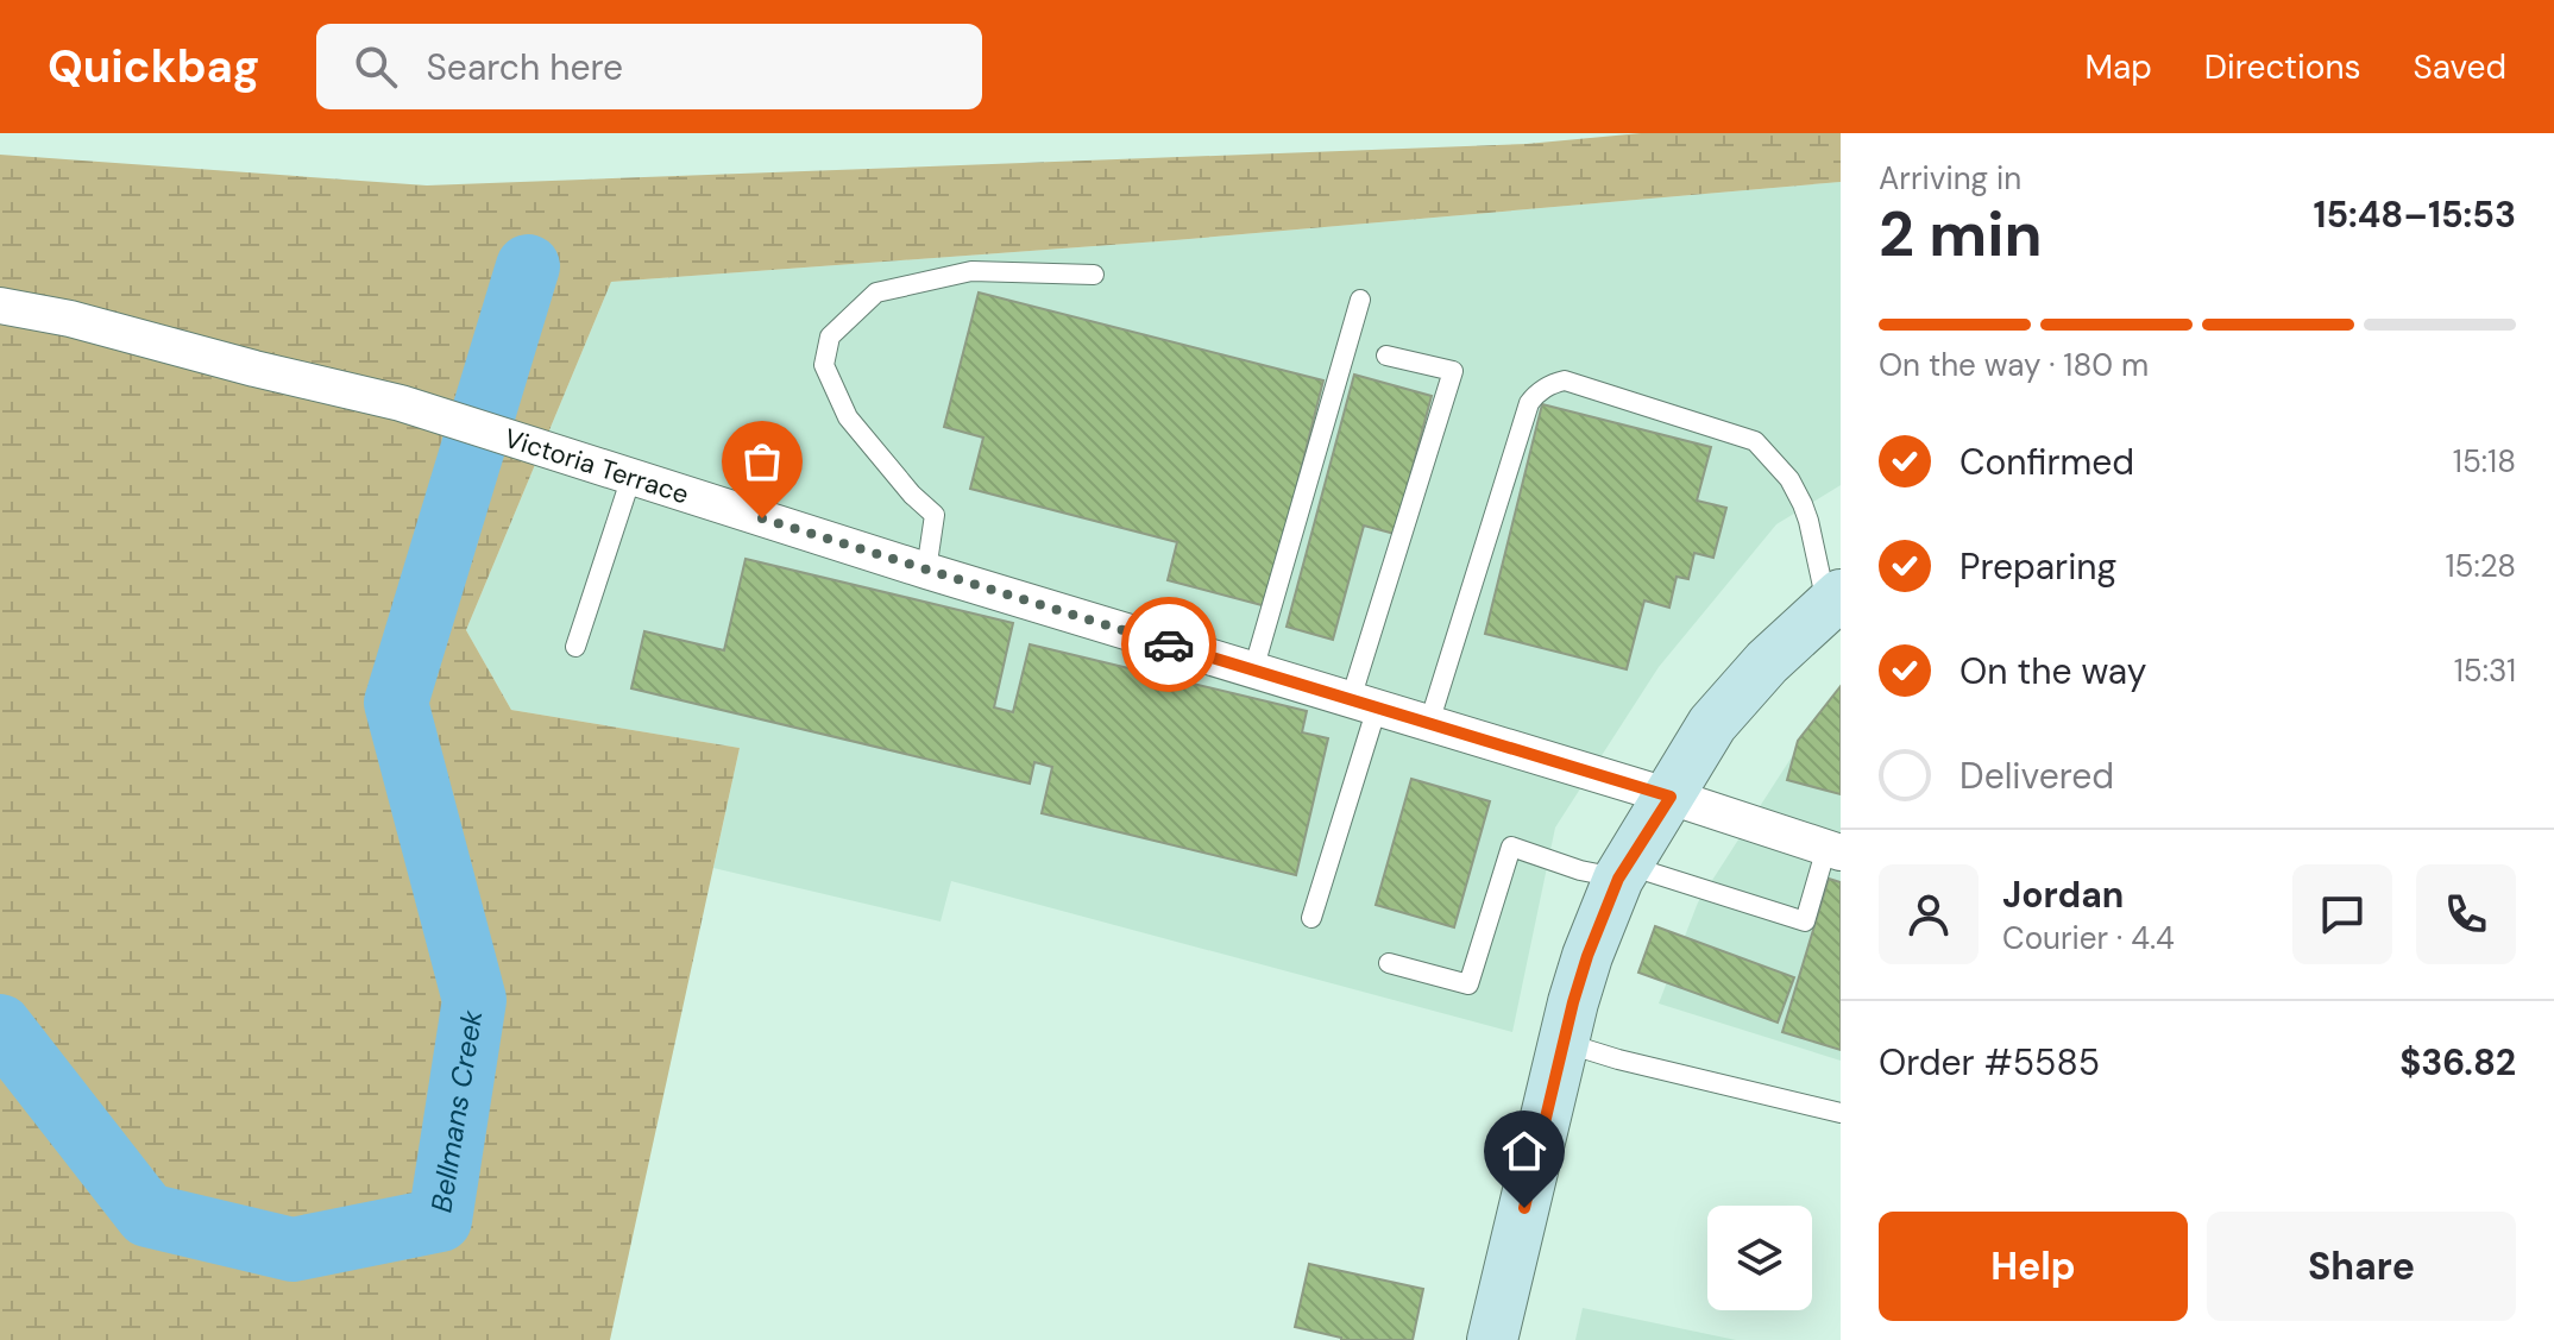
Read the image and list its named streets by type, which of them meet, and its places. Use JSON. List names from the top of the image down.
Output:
{
  "streets": {
    "street": ["Victoria Terrace"]
  },
  "water": ["Bellmans Creek"],
  "page": {
    "header": "Quickbag",
    "search": "Search here",
    "nav": ["Map", "Directions", "Saved"],
    "heading": ["2 min", "Arriving in", "15:48–15:53"],
    "panel": [
      "Jordan",
      "Courier · 4.4",
      "Order #5585",
      "$36.82"
    ],
    "bar": "On the way · 180 m",
    "list": [
      ["Confirmed", "15:18"],
      ["Preparing", "15:28"],
      ["On the way", "15:31"],
      "Delivered"
    ],
    "buttons": ["Help", "Share"]
  }
}
